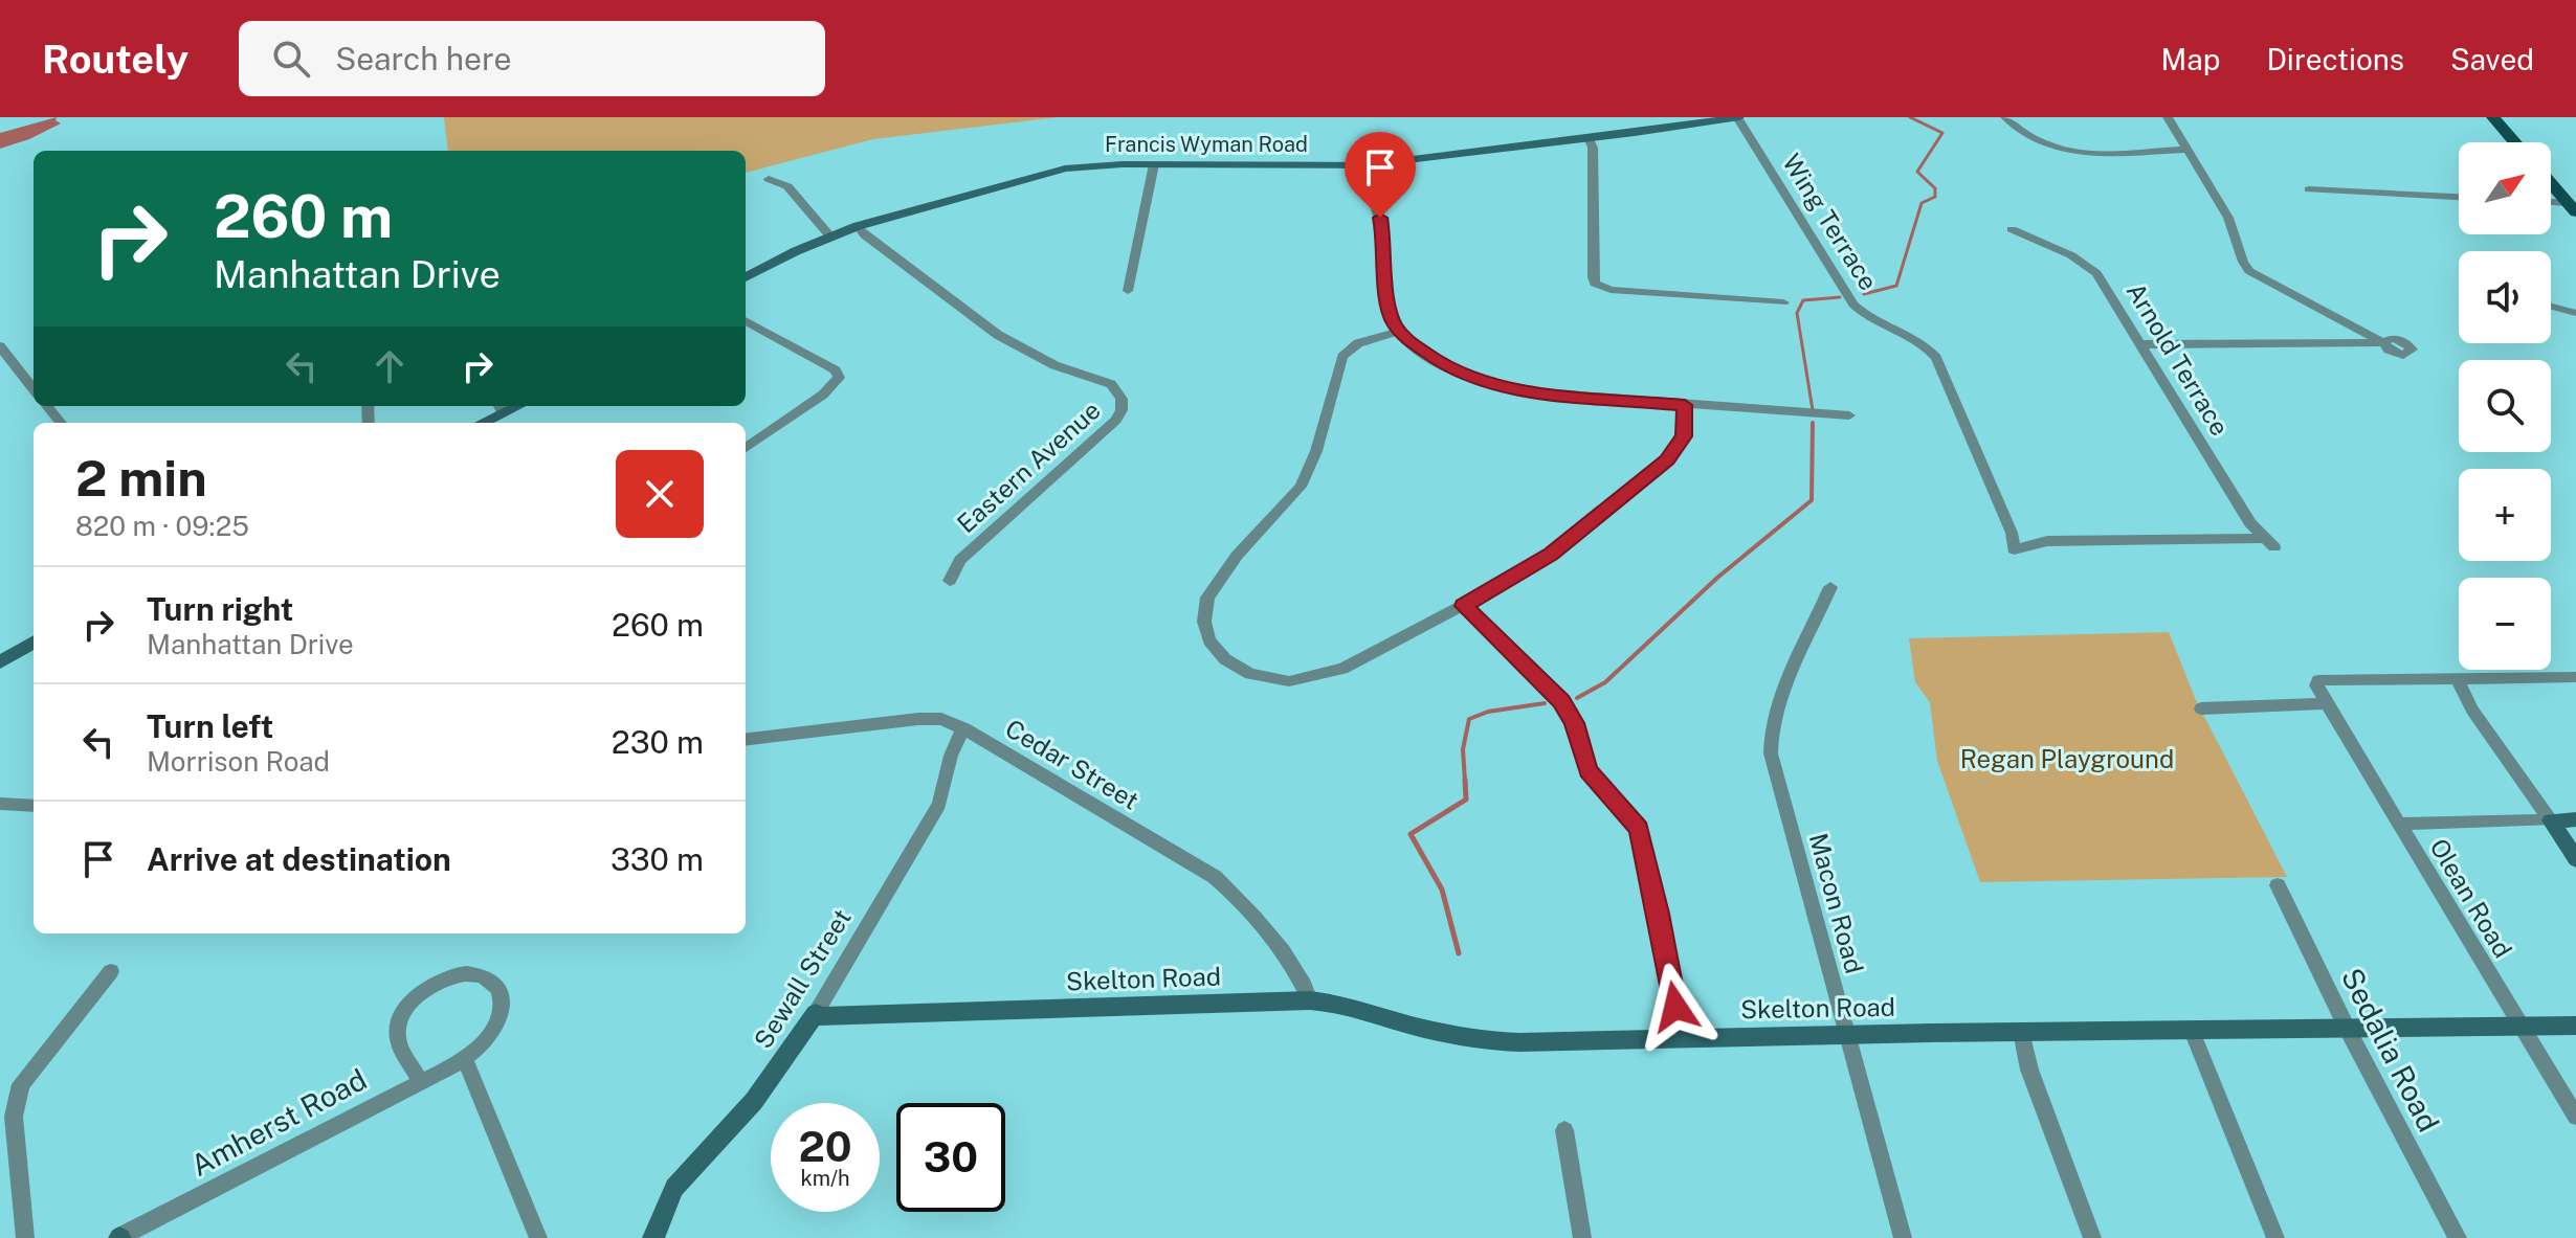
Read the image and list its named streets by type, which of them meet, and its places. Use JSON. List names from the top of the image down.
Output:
{
  "streets": {
    "street": [
      "Francis Wyman Road",
      "Wing Terrace",
      "Arnold Terrace",
      "Eastern Avenue",
      "Cedar Street",
      "Olean Road",
      "Macon Road",
      "Sewall Street",
      "Skelton Road",
      "Sedalia Road",
      "Amherst Road"
    ]
  },
  "crossings": [
    ["Francis Wyman Road", "Wing Terrace"],
    ["Francis Wyman Road", "Eastern Avenue"],
    ["Wing Terrace", "Arnold Terrace"],
    ["Cedar Street", "Sewall Street"],
    ["Cedar Street", "Skelton Road"],
    ["Olean Road", "Skelton Road"],
    ["Macon Road", "Skelton Road"],
    ["Sewall Street", "Skelton Road"],
    ["Skelton Road", "Sedalia Road"]
  ],
  "parks": ["Regan Playground"],
  "north": "top right",
  "page": {
    "header": "Routely",
    "search": "Search here",
    "nav": ["Map", "Directions", "Saved"],
    "map_buttons": ["+", "−"],
    "turn": ["260 m", "Manhattan Drive"],
    "heading": ["2 min", "820 m · 09:25"],
    "list": [
      {
        "name": "Turn right",
        "note": "Manhattan Drive",
        "value": "260 m"
      },
      {
        "name": "Turn left",
        "note": "Morrison Road",
        "value": "230 m"
      },
      {
        "name": "Arrive at destination",
        "value": "330 m"
      }
    ],
    "speed": "20 km/h",
    "limit": "30"
  }
}
